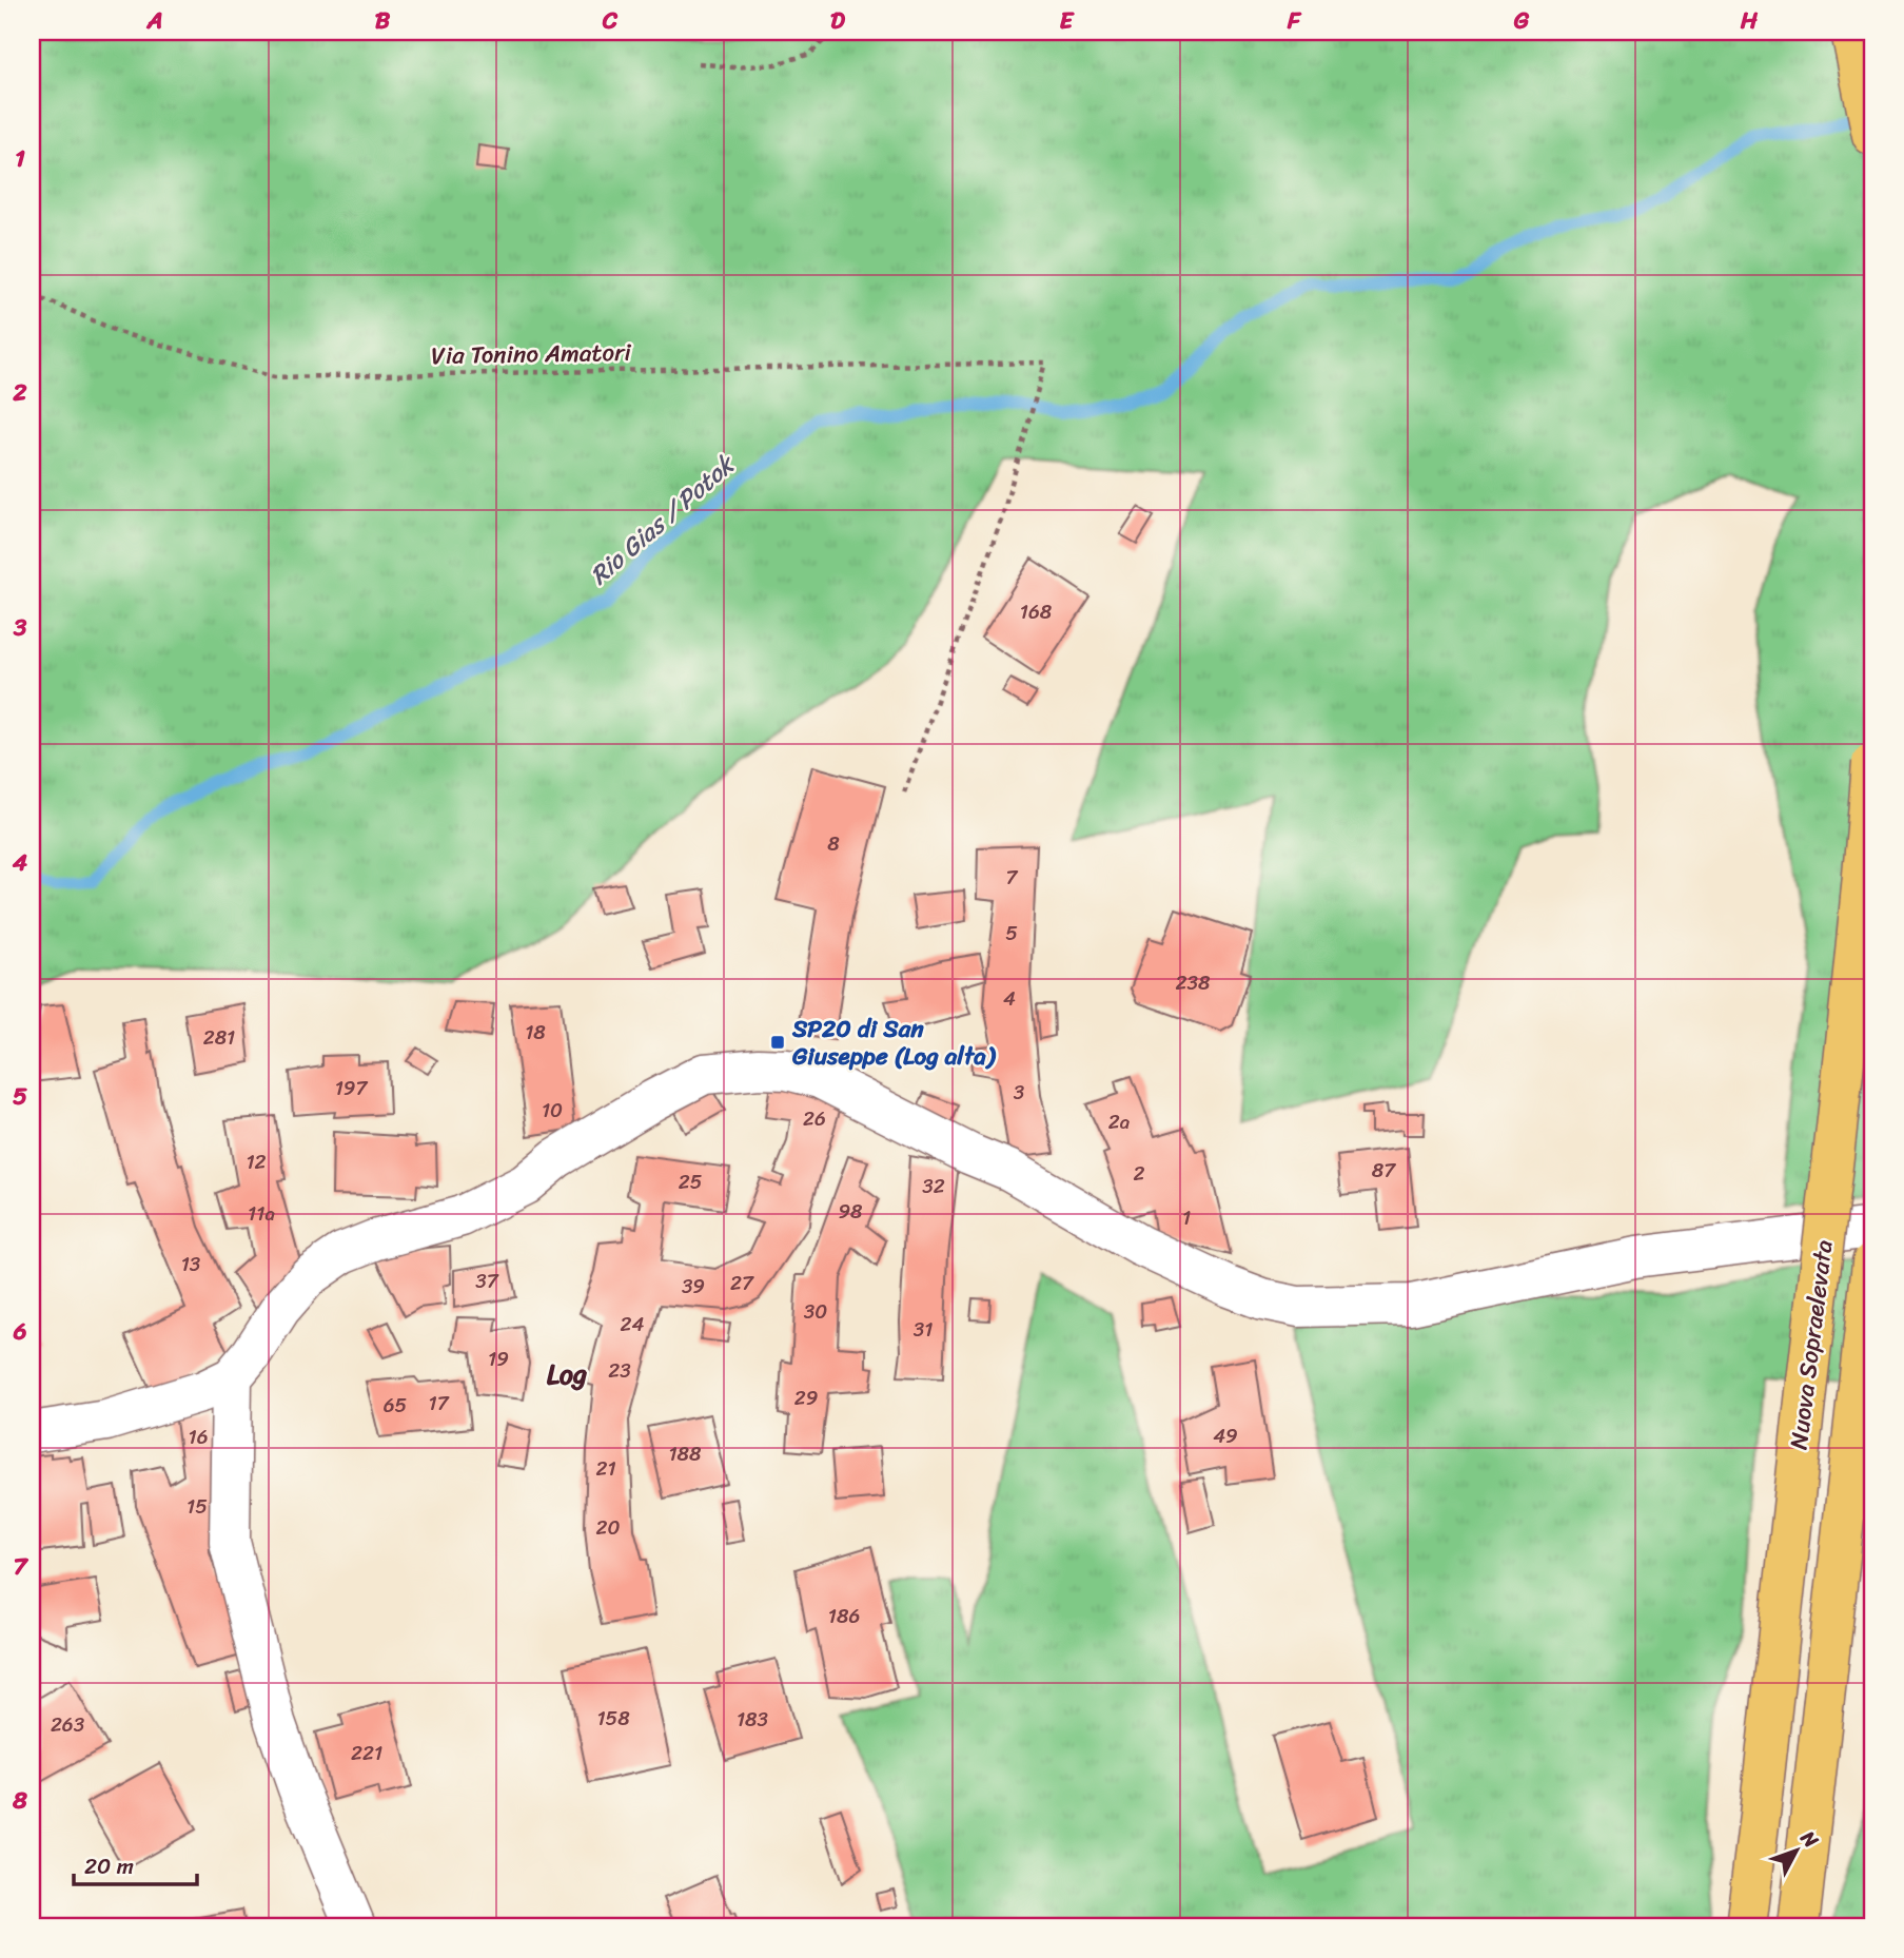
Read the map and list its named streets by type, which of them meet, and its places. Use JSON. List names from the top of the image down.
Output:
{
  "streets": {
    "highway": ["Nuova Sopraelevata"],
    "path": ["Via Tonino Amatori"]
  },
  "districts": ["Log"],
  "water": ["Rio Gias / Potok"],
  "places": {
    "transit": ["SP20 di San Giuseppe (Log alta)"]
  },
  "house_numbers": [
    "168",
    "8",
    "7",
    "5",
    "238",
    "4",
    "18",
    "281",
    "197",
    "3",
    "10",
    "26",
    "2a",
    "12",
    "87",
    "2",
    "25",
    "32",
    "98",
    "11a",
    "1",
    "13",
    "37",
    "27",
    "39",
    "30",
    "24",
    "31",
    "19",
    "23",
    "29",
    "17",
    "65",
    "49",
    "16",
    "188",
    "21",
    "15",
    "20",
    "186",
    "158",
    "183",
    "263",
    "221"
  ],
  "scale_bar": "20 m",
  "north": "top right",
  "grid": {
    "columns": [
      "A",
      "B",
      "C",
      "D",
      "E",
      "F",
      "G",
      "H"
    ],
    "rows": [
      "1",
      "2",
      "3",
      "4",
      "5",
      "6",
      "7",
      "8"
    ]
  }
}
